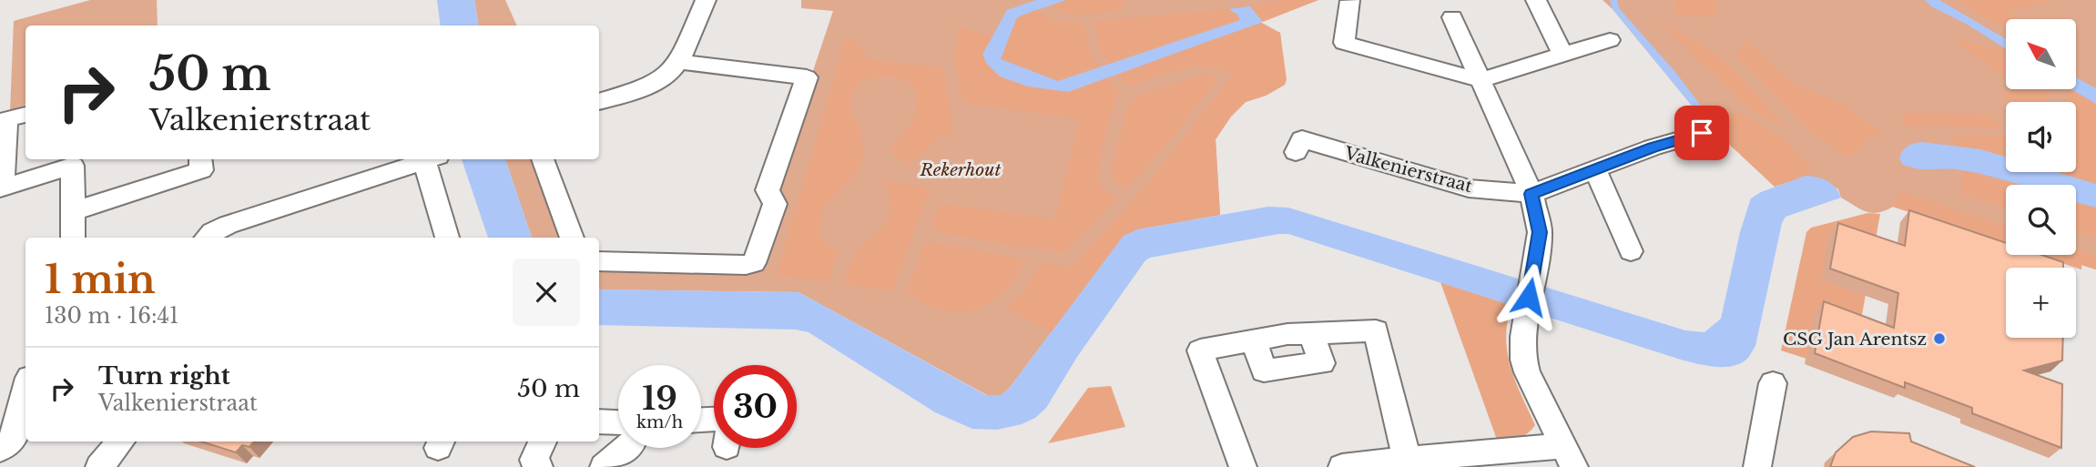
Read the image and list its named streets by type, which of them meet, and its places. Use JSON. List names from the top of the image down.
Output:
{
  "streets": {
    "street": ["Valkenierstraat"]
  },
  "parks": ["Rekerhout"],
  "places": ["CSG Jan Arentsz"],
  "north": "top left",
  "page": {
    "map_buttons": "+",
    "turn": ["50 m", "Valkenierstraat"],
    "heading": ["1 min", "130 m · 16:41"],
    "list": [
      {
        "name": "Turn right",
        "note": "Valkenierstraat",
        "value": "50 m"
      }
    ],
    "speed": "19 km/h",
    "limit": "30"
  }
}
